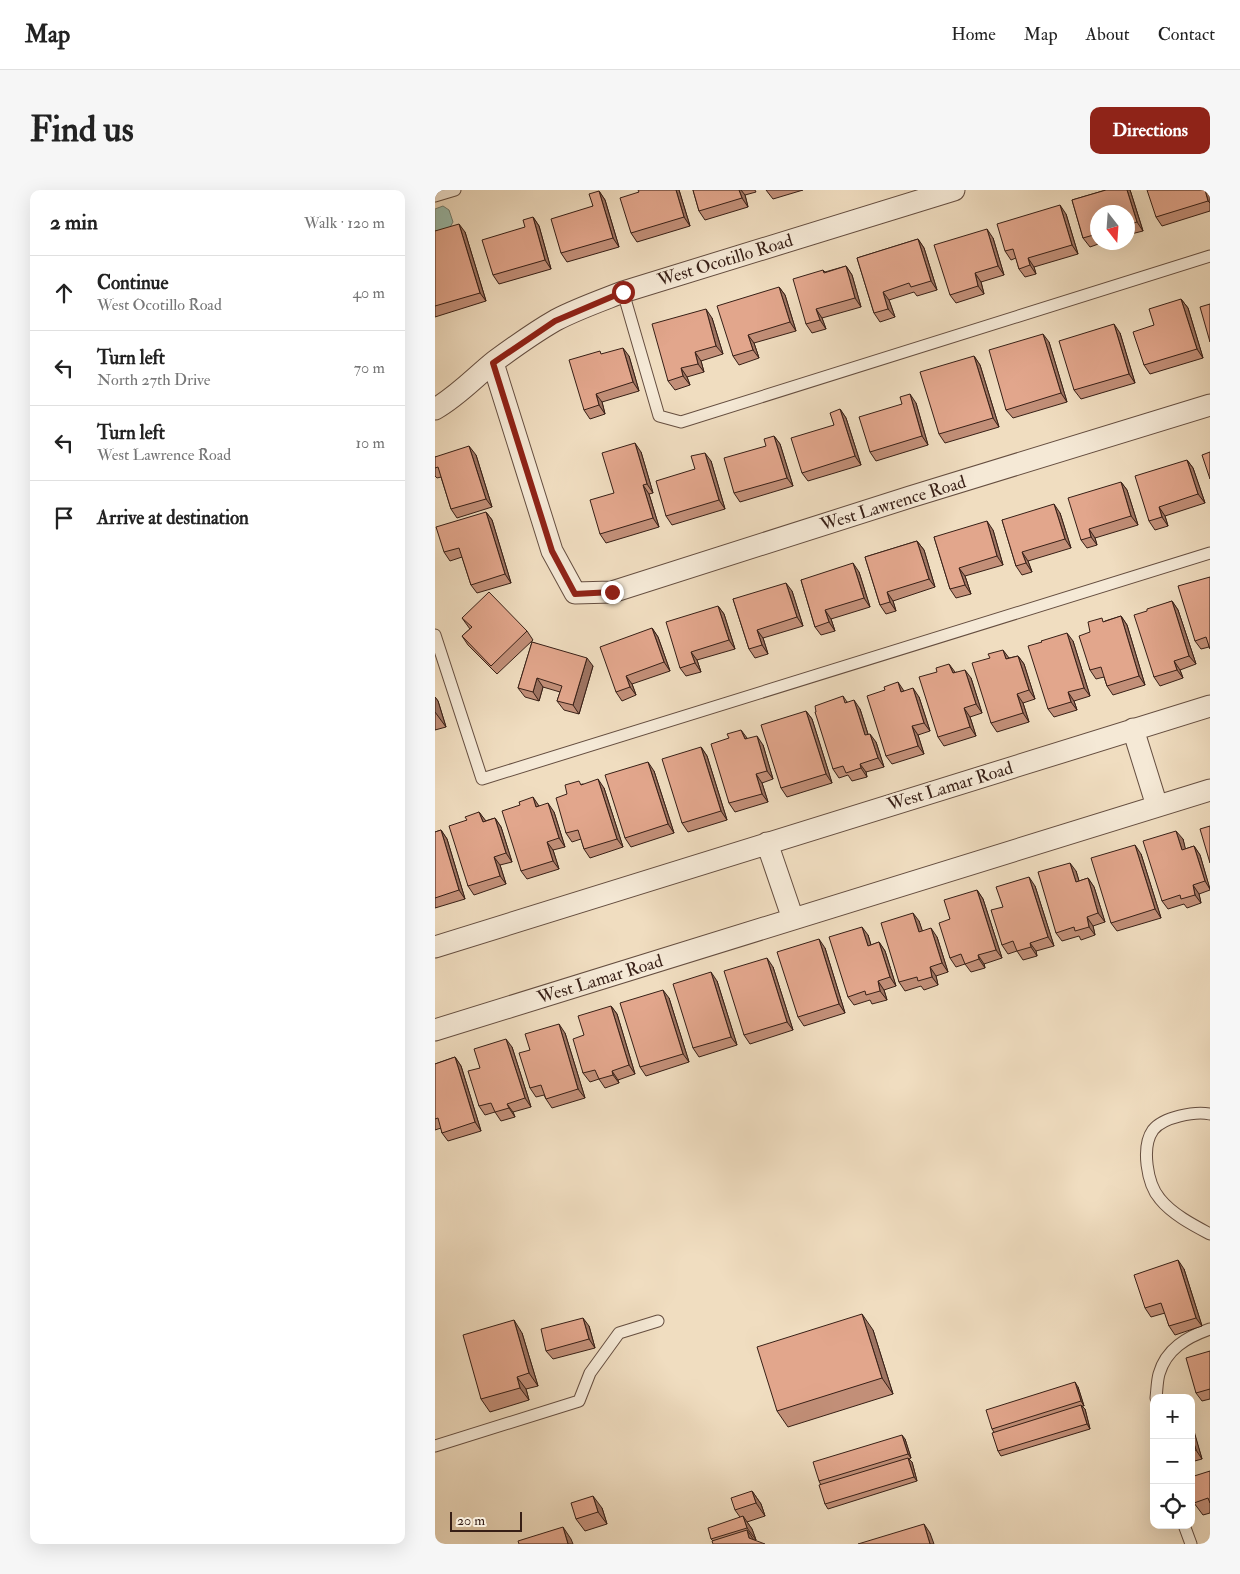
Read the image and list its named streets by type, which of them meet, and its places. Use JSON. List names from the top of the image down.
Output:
{
  "streets": {
    "street": ["West Ocotillo Road", "West Lawrence Road", "West Lamar Road"]
  },
  "crossings": [
    ["West Ocotillo Road", "West Lawrence Road"]
  ],
  "scale_bar": "20 m",
  "north": "bottom",
  "page": {
    "header": "Map",
    "nav": [
      "Home",
      "Map",
      "About",
      "Contact"
    ],
    "buttons": "Directions",
    "title": "Find us",
    "heading": ["2 min", "Walk · 120 m"],
    "list": [
      ["Continue", "West Ocotillo Road", "40 m"],
      ["Turn left", "North 27th Drive", "70 m"],
      ["Turn left", "West Lawrence Road", "10 m"],
      "Arrive at destination"
    ],
    "map_buttons": ["+", "−"],
    "scale": "20 m"
  }
}
